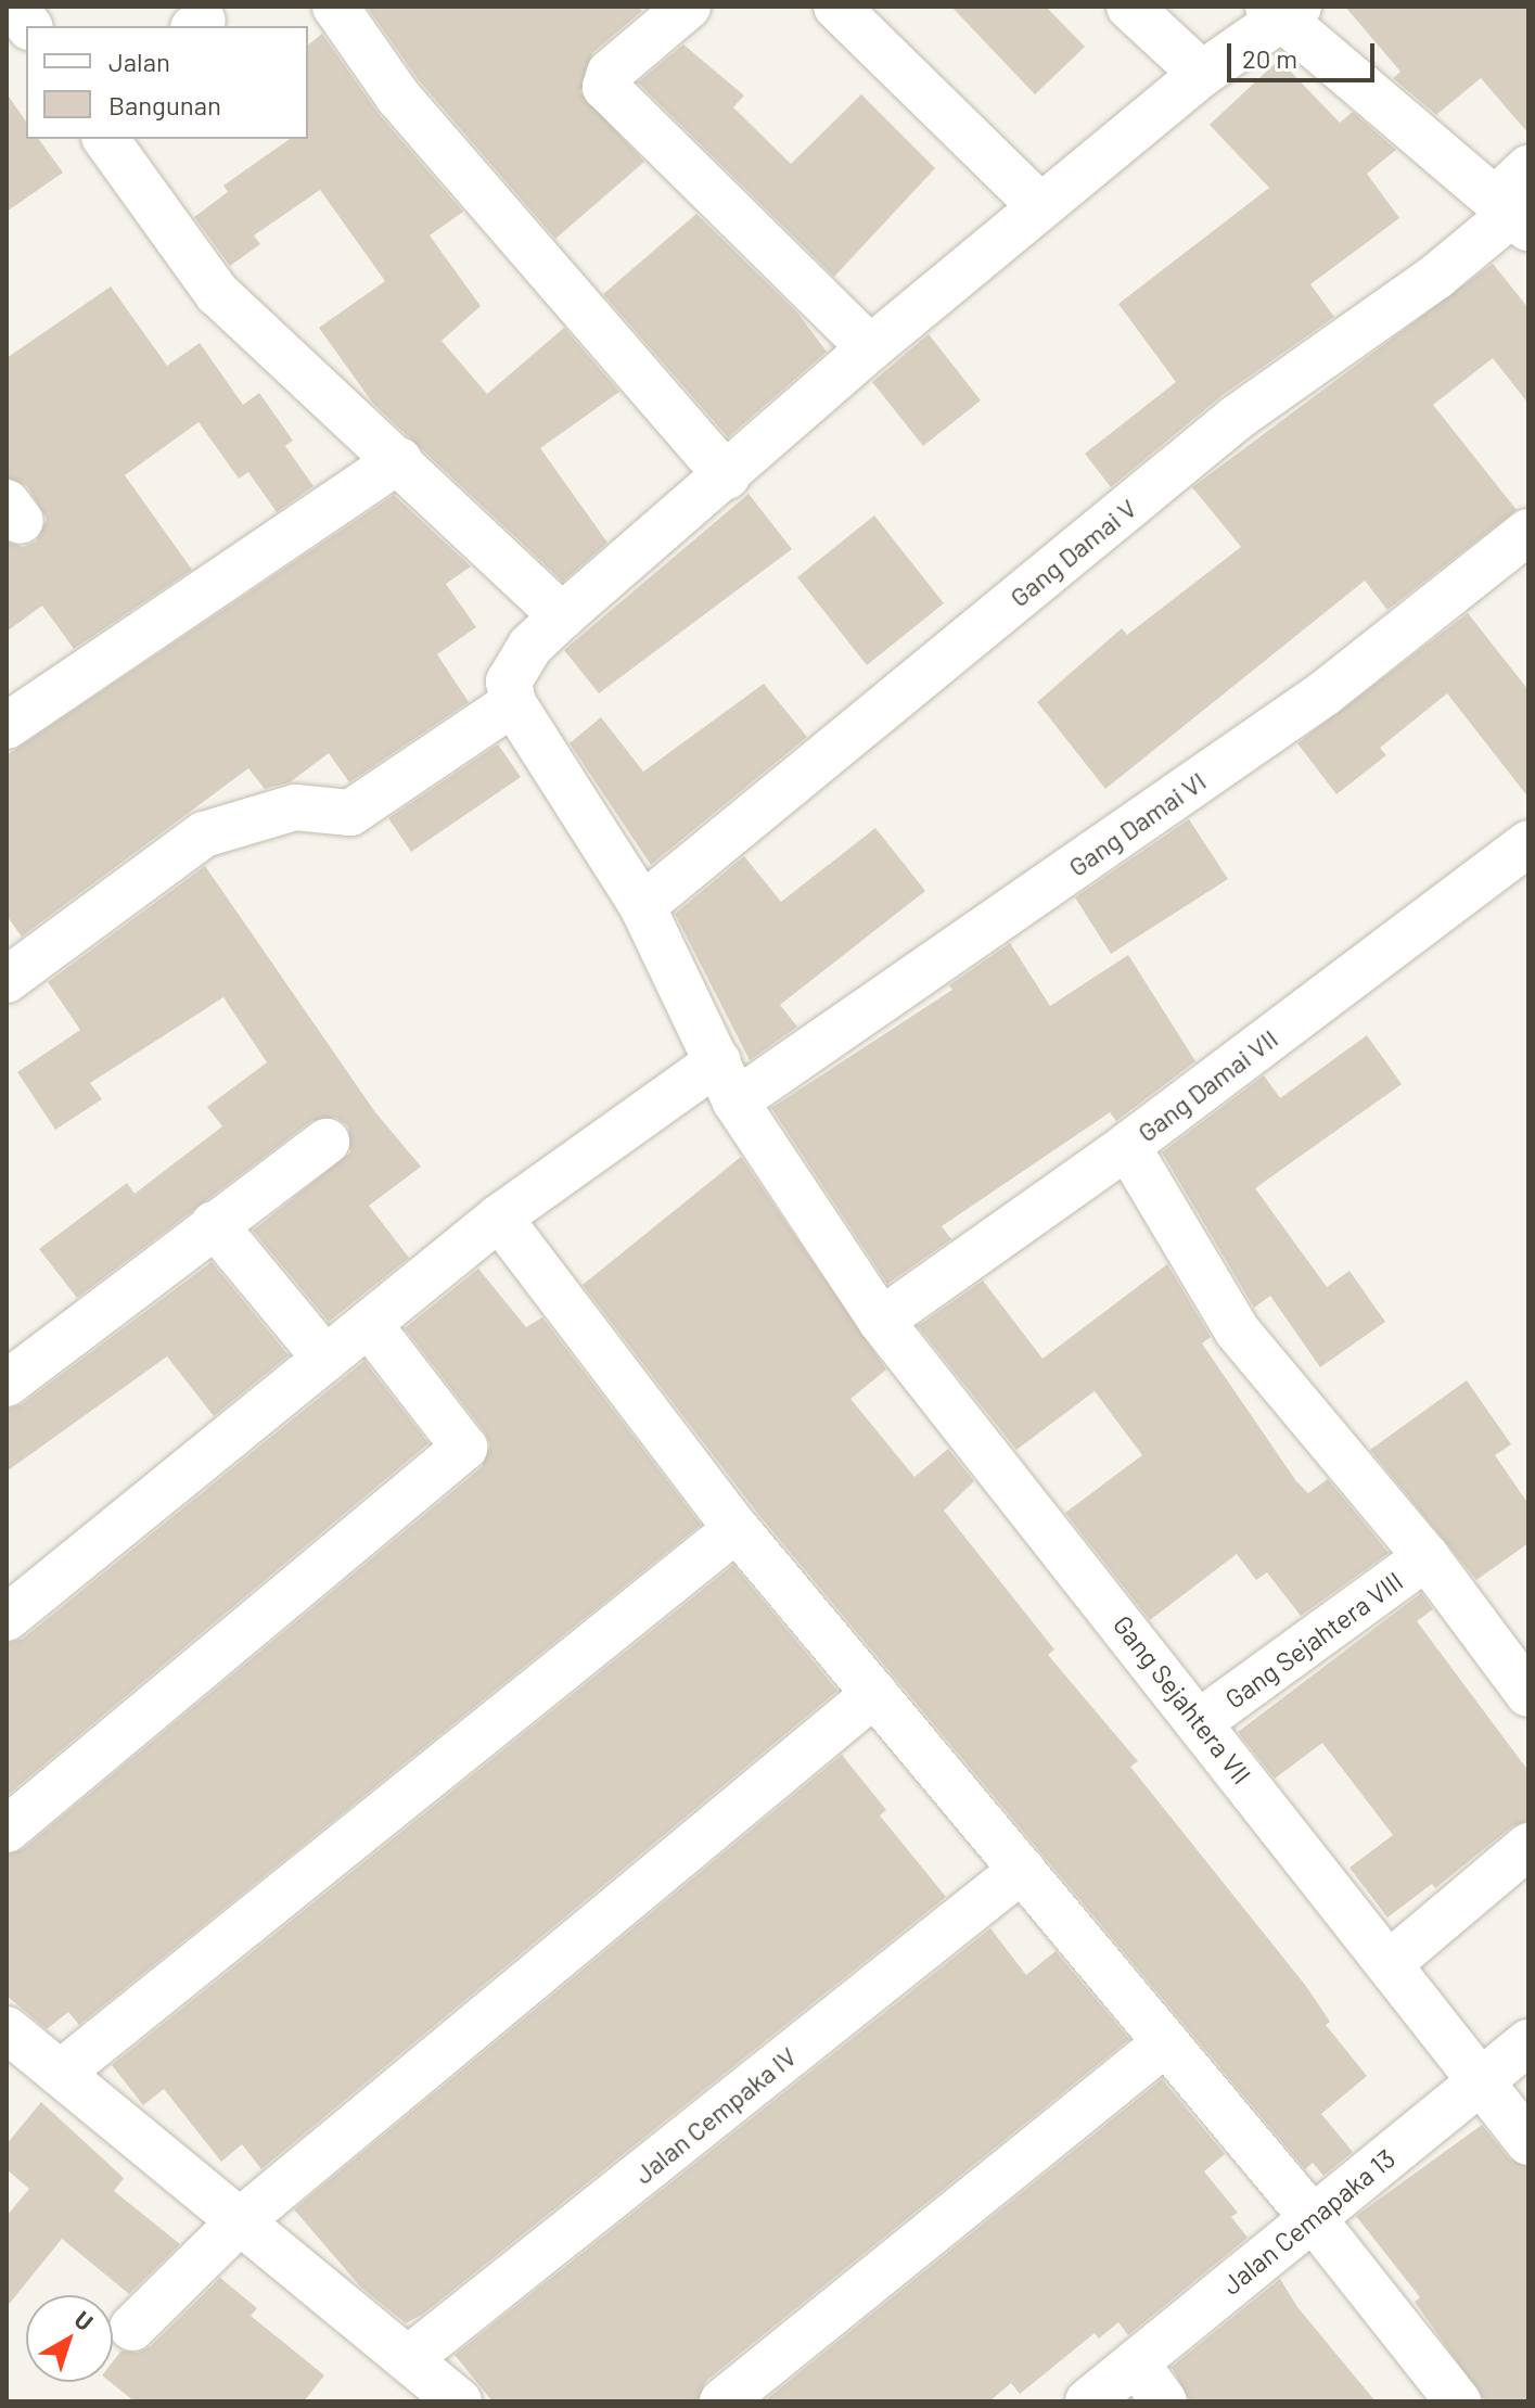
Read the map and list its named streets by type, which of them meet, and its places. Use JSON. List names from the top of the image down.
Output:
{
  "streets": {
    "street": [
      "Gang Damai V",
      "Gang Damai VI",
      "Gang Damai VII",
      "Gang Sejahtera VIII",
      "Gang Sejahtera VII",
      "Jalan Cempaka IV",
      "Jalan Cemapaka 13"
    ]
  },
  "crossings": [
    ["Gang Damai V", "Gang Sejahtera VII"],
    ["Gang Damai VI", "Gang Sejahtera VII"],
    ["Gang Damai VII", "Gang Sejahtera VII"],
    ["Gang Sejahtera VIII", "Gang Sejahtera VII"],
    ["Gang Sejahtera VII", "Jalan Cemapaka 13"]
  ],
  "legend": ["Jalan", "Bangunan"],
  "scale_bar": "20 m",
  "north": "top right"
}
